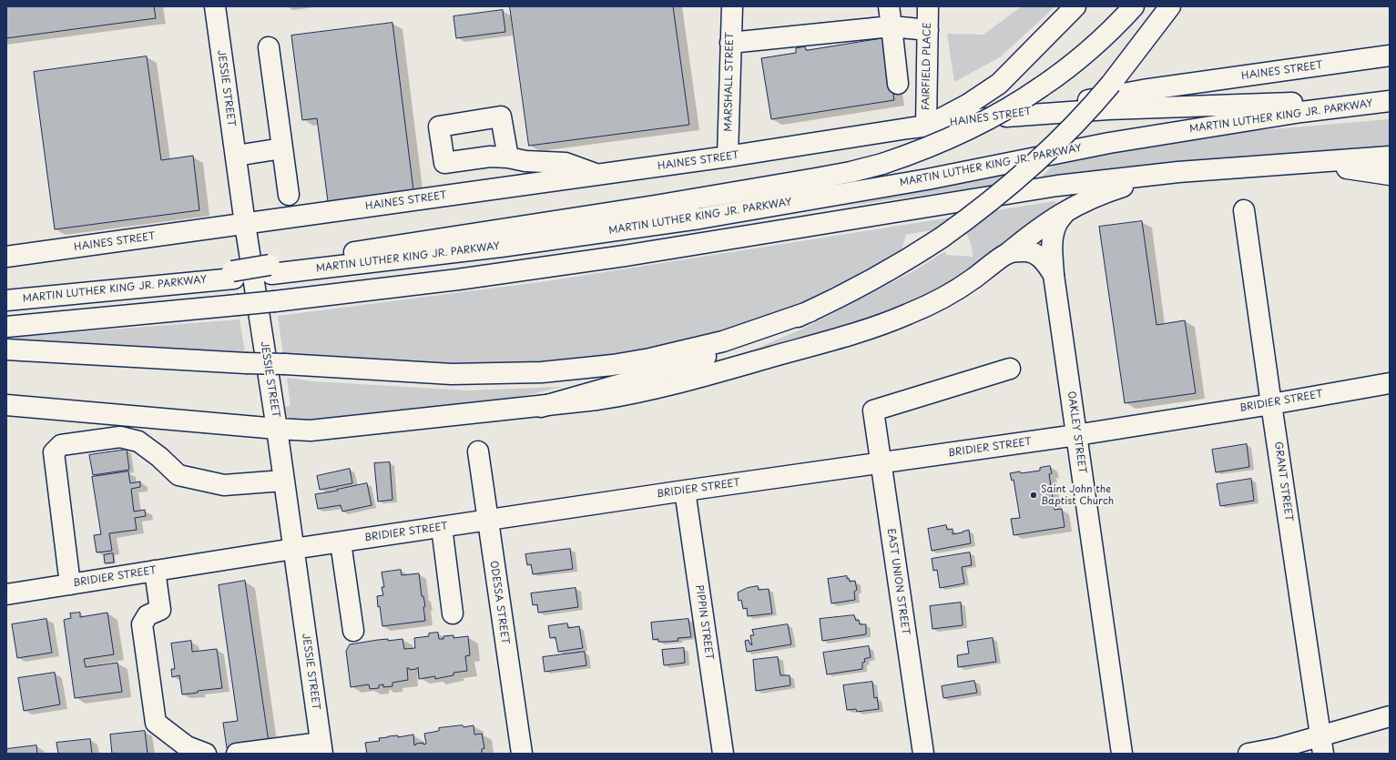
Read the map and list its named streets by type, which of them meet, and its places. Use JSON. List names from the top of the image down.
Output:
{
  "streets": {
    "main road": [
      "FAIRFIELD PLACE",
      "HAINES STREET",
      "MARSHALL STREET",
      "JESSIE STREET",
      "MARTIN LUTHER KING JR. PARKWAY",
      "BRIDIER STREET",
      "OAKLEY STREET",
      "GRANT STREET",
      "EAST UNION STREET",
      "ODESSA STREET",
      "PIPPIN STREET"
    ]
  },
  "crossings": [
    ["FAIRFIELD PLACE", "HAINES STREET"],
    ["HAINES STREET", "MARSHALL STREET"],
    ["HAINES STREET", "JESSIE STREET"],
    ["JESSIE STREET", "BRIDIER STREET"],
    ["BRIDIER STREET", "OAKLEY STREET"],
    ["BRIDIER STREET", "GRANT STREET"],
    ["BRIDIER STREET", "EAST UNION STREET"],
    ["BRIDIER STREET", "ODESSA STREET"],
    ["BRIDIER STREET", "PIPPIN STREET"]
  ],
  "places": ["Saint John the Baptist Church"]
}
